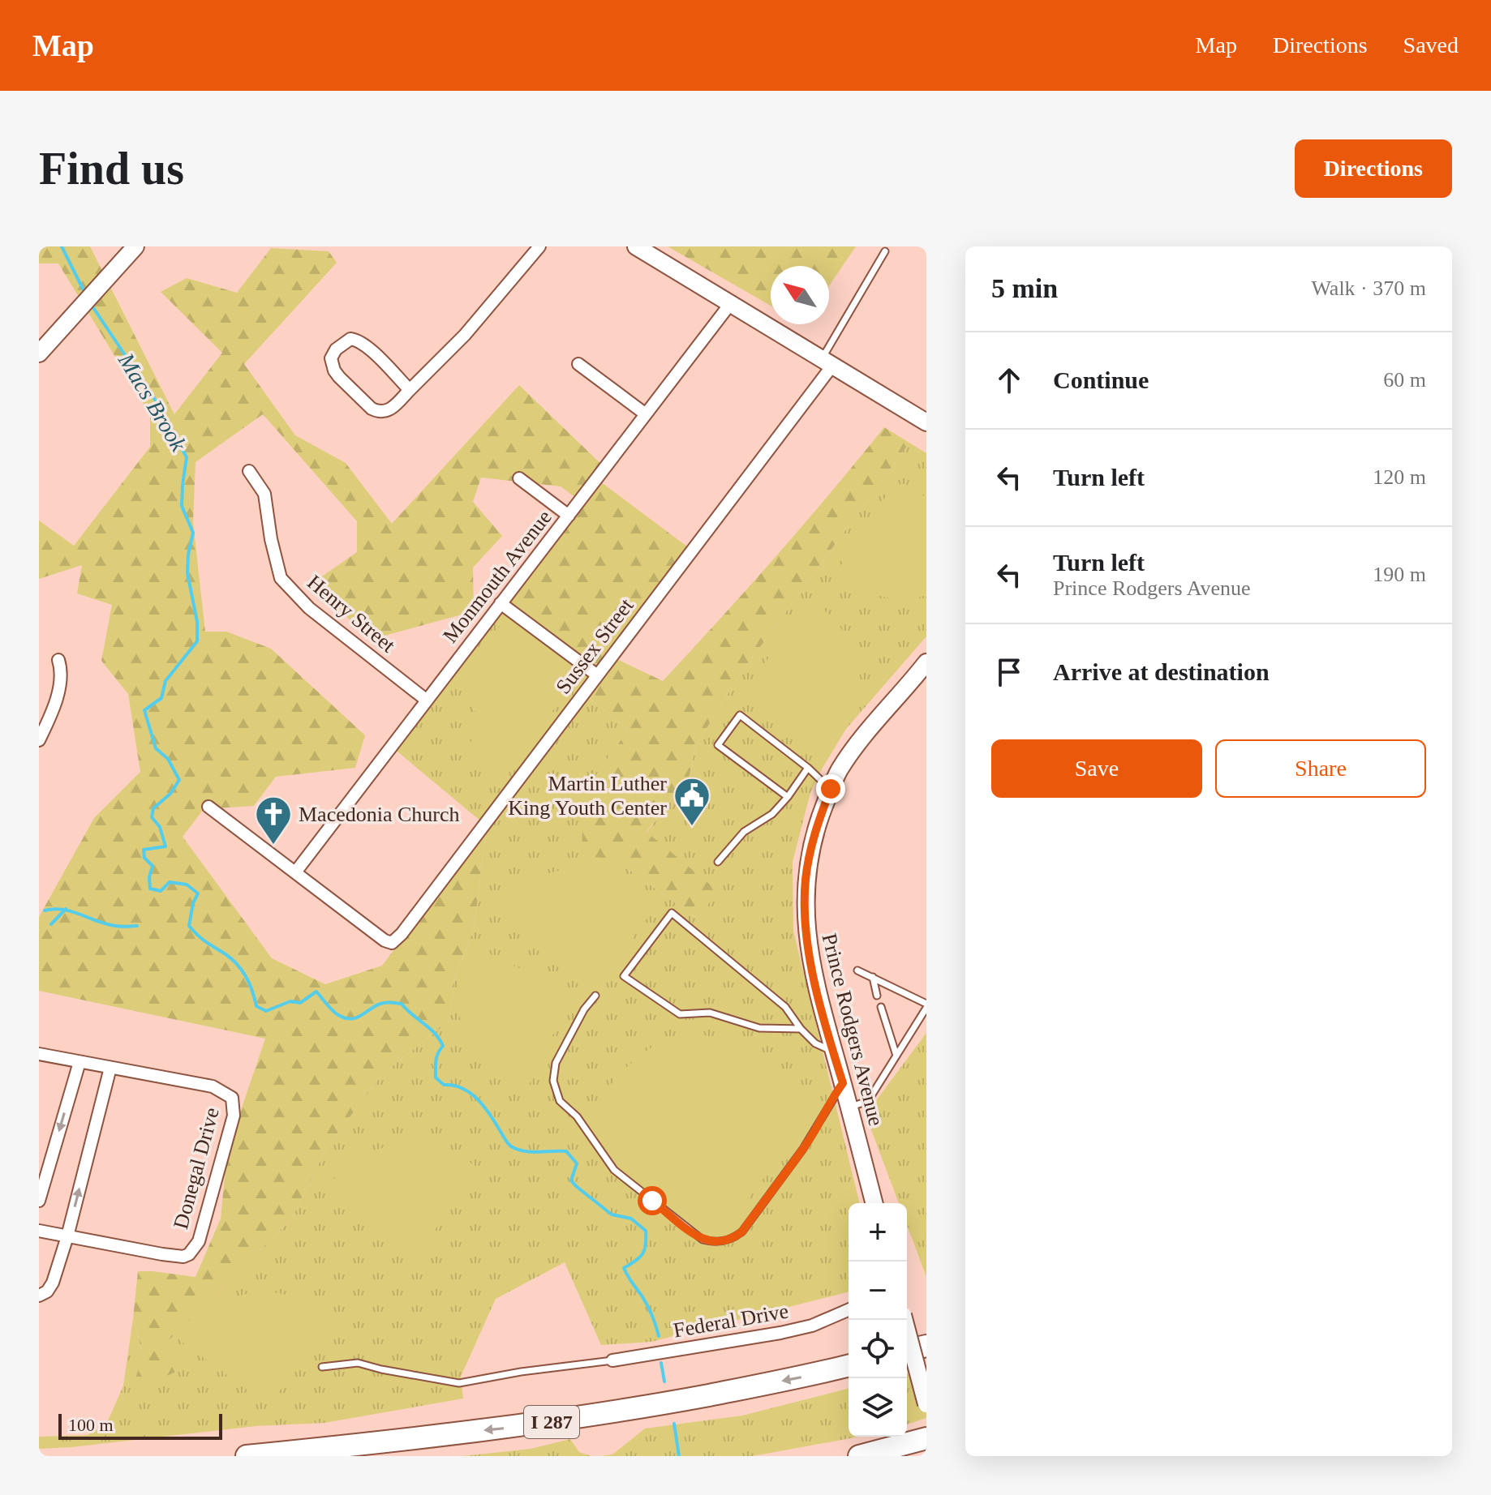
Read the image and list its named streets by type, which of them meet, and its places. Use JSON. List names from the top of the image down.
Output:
{
  "streets": {
    "highway": ["I 287"],
    "street": [
      "Monmouth Avenue",
      "Henry Street",
      "Sussex Street",
      "Prince Rodgers Avenue",
      "Donegal Drive",
      "Federal Drive"
    ]
  },
  "crossings": [
    ["Monmouth Avenue", "Henry Street"],
    ["Monmouth Avenue", "Sussex Street"]
  ],
  "water": ["Macs Brook"],
  "places": {
    "public building": ["Martin Luther King Youth Center"],
    "church": ["Macedonia Church"]
  },
  "scale_bar": "100 m",
  "north": "top left",
  "page": {
    "header": "Map",
    "nav": ["Map", "Directions", "Saved"],
    "buttons": [
      "Directions",
      ["Save", "Share"]
    ],
    "title": "Find us",
    "heading": ["5 min", "Walk · 370 m"],
    "list": [
      ["Continue", "60 m"],
      ["Turn left", "120 m"],
      ["Turn left", "Prince Rodgers Avenue", "190 m"],
      "Arrive at destination"
    ],
    "map_buttons": ["+", "−"],
    "scale": "100 m"
  }
}
